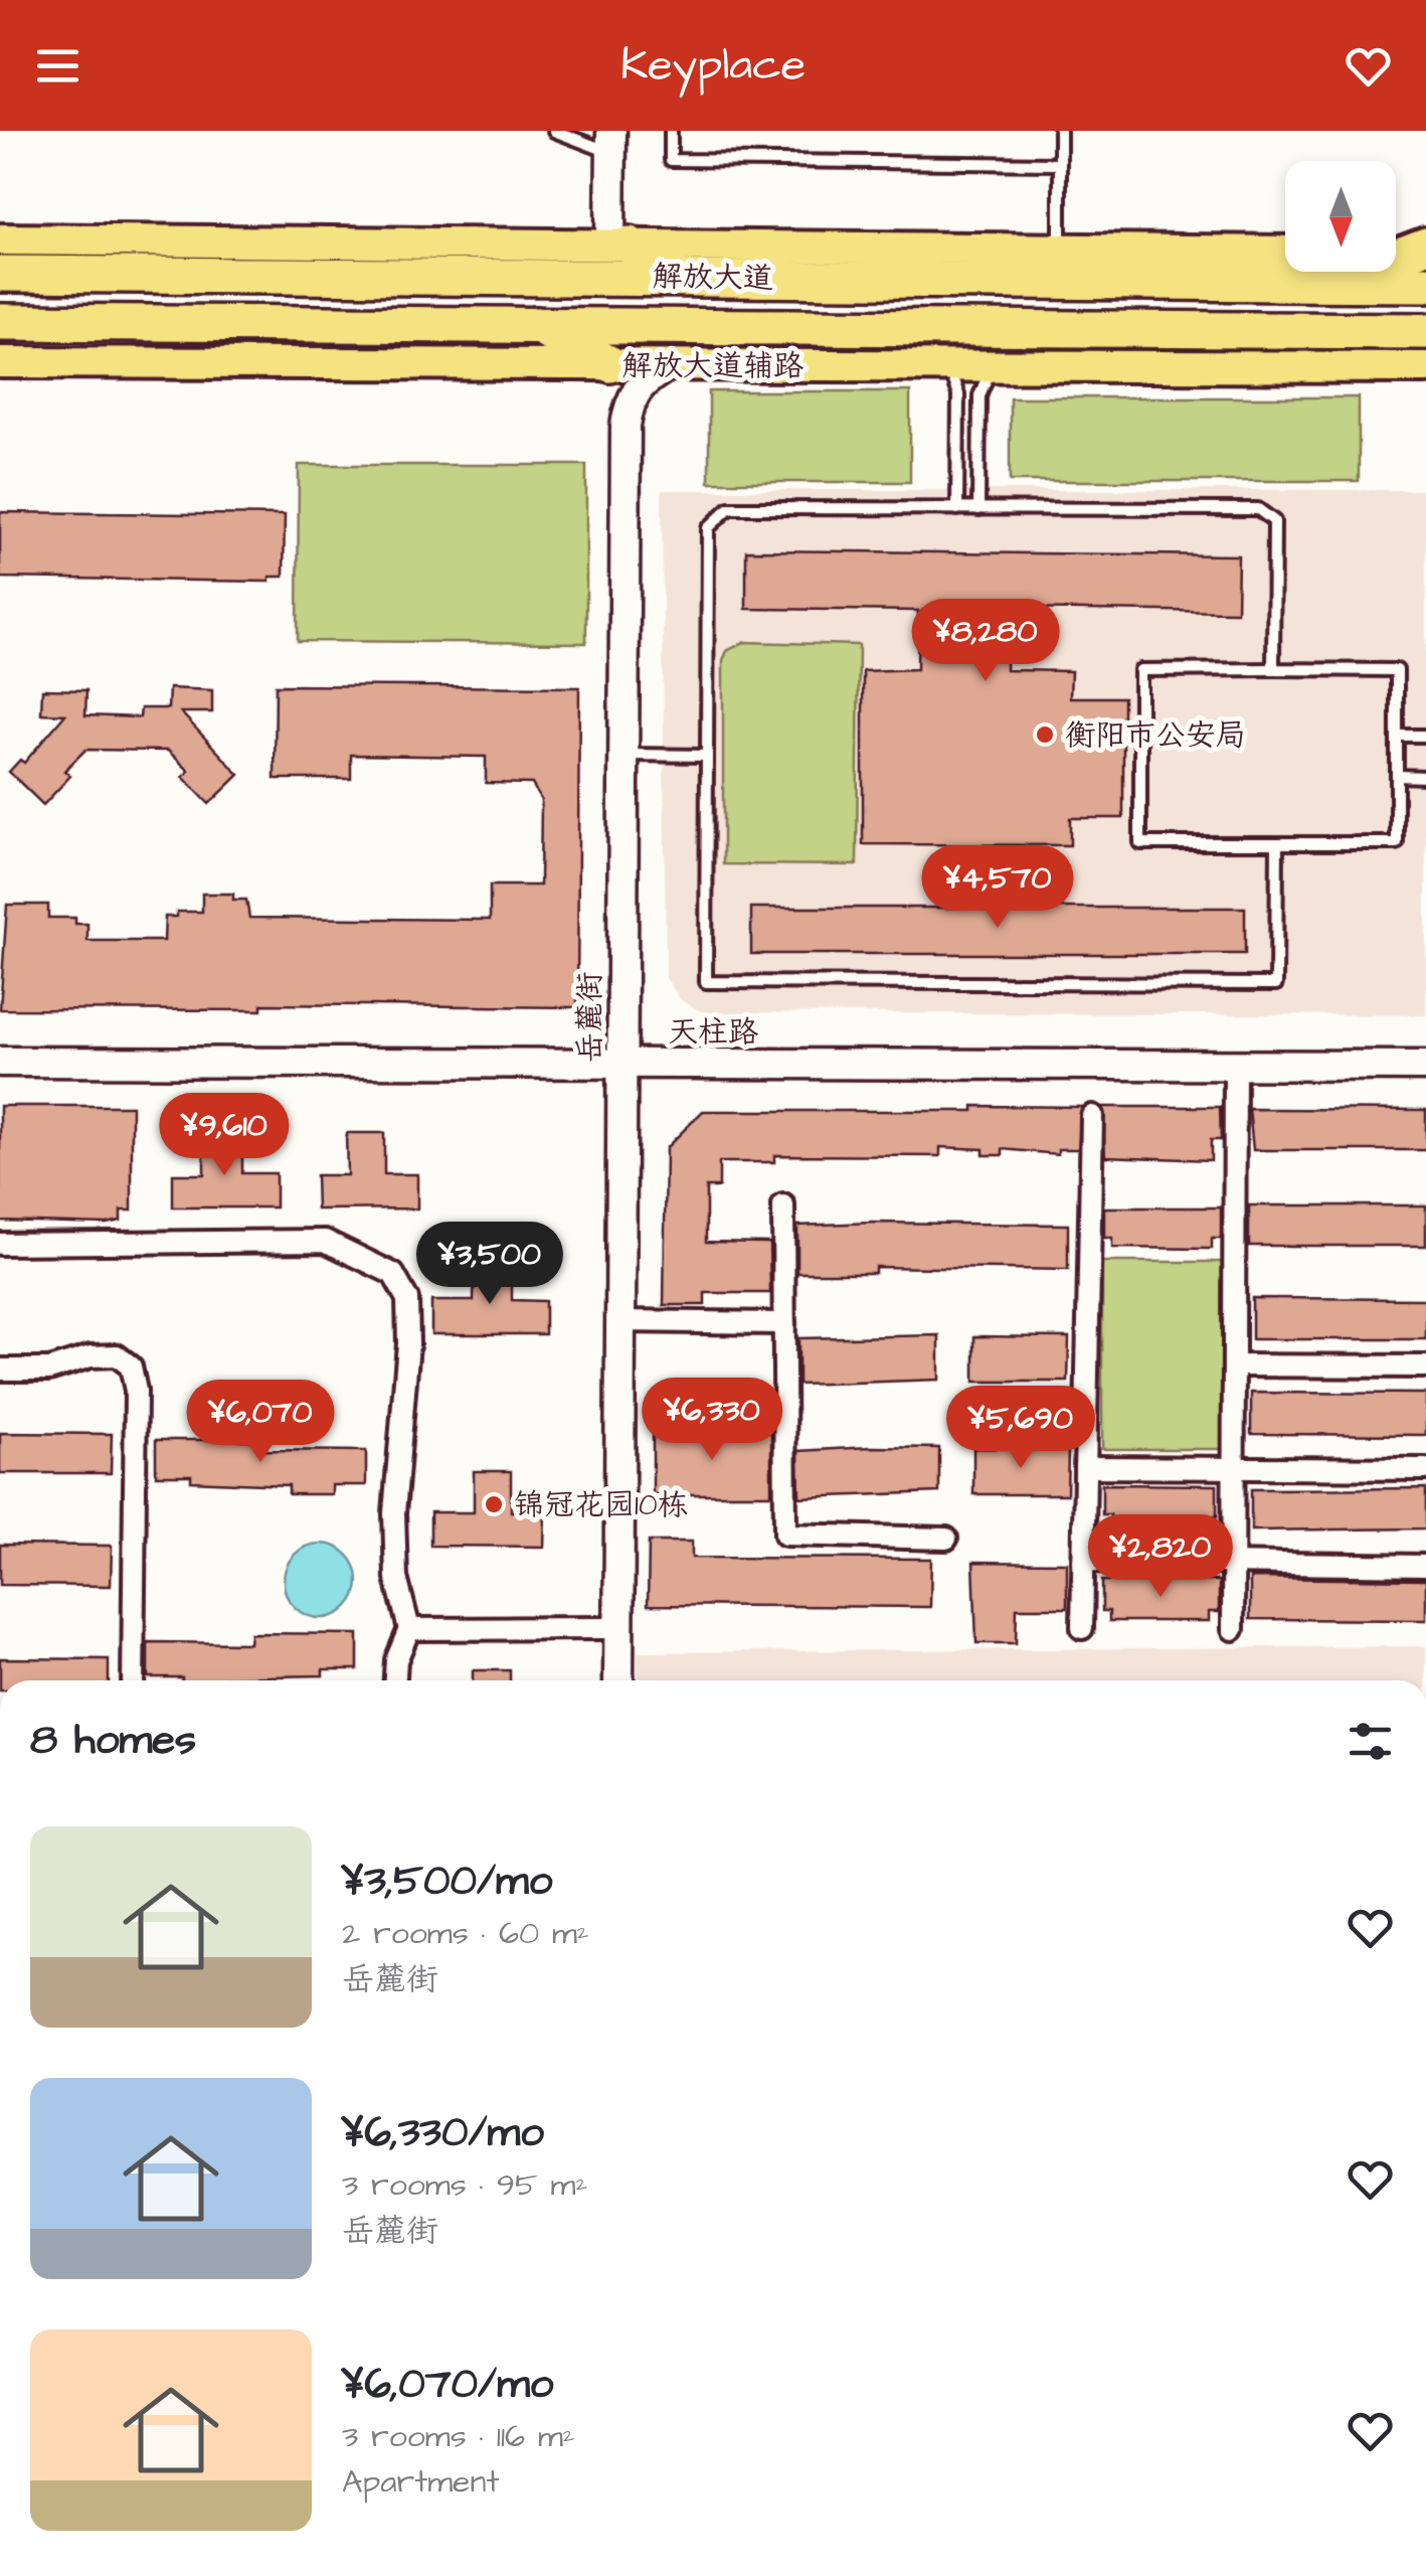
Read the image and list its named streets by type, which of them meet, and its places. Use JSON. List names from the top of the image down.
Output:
{
  "streets": {
    "highway": ["解放大道"],
    "main road": ["解放大道辅路"],
    "street": ["岳麓街", "天柱路"]
  },
  "crossings": [
    ["解放大道辅路", "岳麓街"],
    ["岳麓街", "天柱路"]
  ],
  "places": ["衡阳市公安局", "锦冠花园10栋"],
  "north": "bottom",
  "page": {
    "header": "Keyplace",
    "price": [
      "¥8,280",
      "¥4,570",
      "¥9,610",
      "¥3,500",
      "¥6,330",
      "¥6,070",
      "¥5,690",
      "¥2,820"
    ],
    "heading": "8 homes",
    "list": [
      {
        "name": "¥3,500/mo",
        "note": "2 rooms · 60 m² · 岳麓街"
      },
      {
        "name": "¥6,330/mo",
        "note": "3 rooms · 95 m² · 岳麓街"
      },
      {
        "name": "¥6,070/mo",
        "note": "3 rooms · 116 m² · Apartment"
      }
    ]
  }
}
